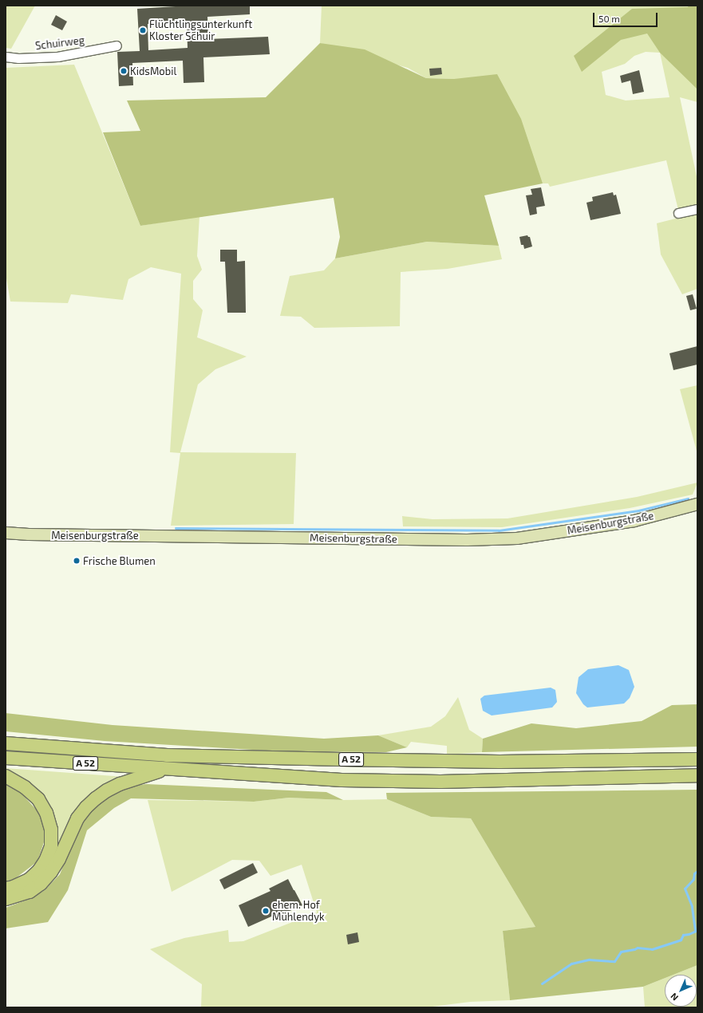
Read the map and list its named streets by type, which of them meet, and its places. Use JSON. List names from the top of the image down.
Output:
{
  "streets": {
    "highway": ["A 52"],
    "main road": ["Meisenburgstraße"],
    "street": ["Schuirweg"]
  },
  "places": [
    "Flüchtlingsunterkunft Kloster Schuir",
    "KidsMobil",
    "Frische Blumen",
    "ehem. Hof Mühlendyk"
  ],
  "scale_bar": "50 m",
  "north": "bottom left"
}
